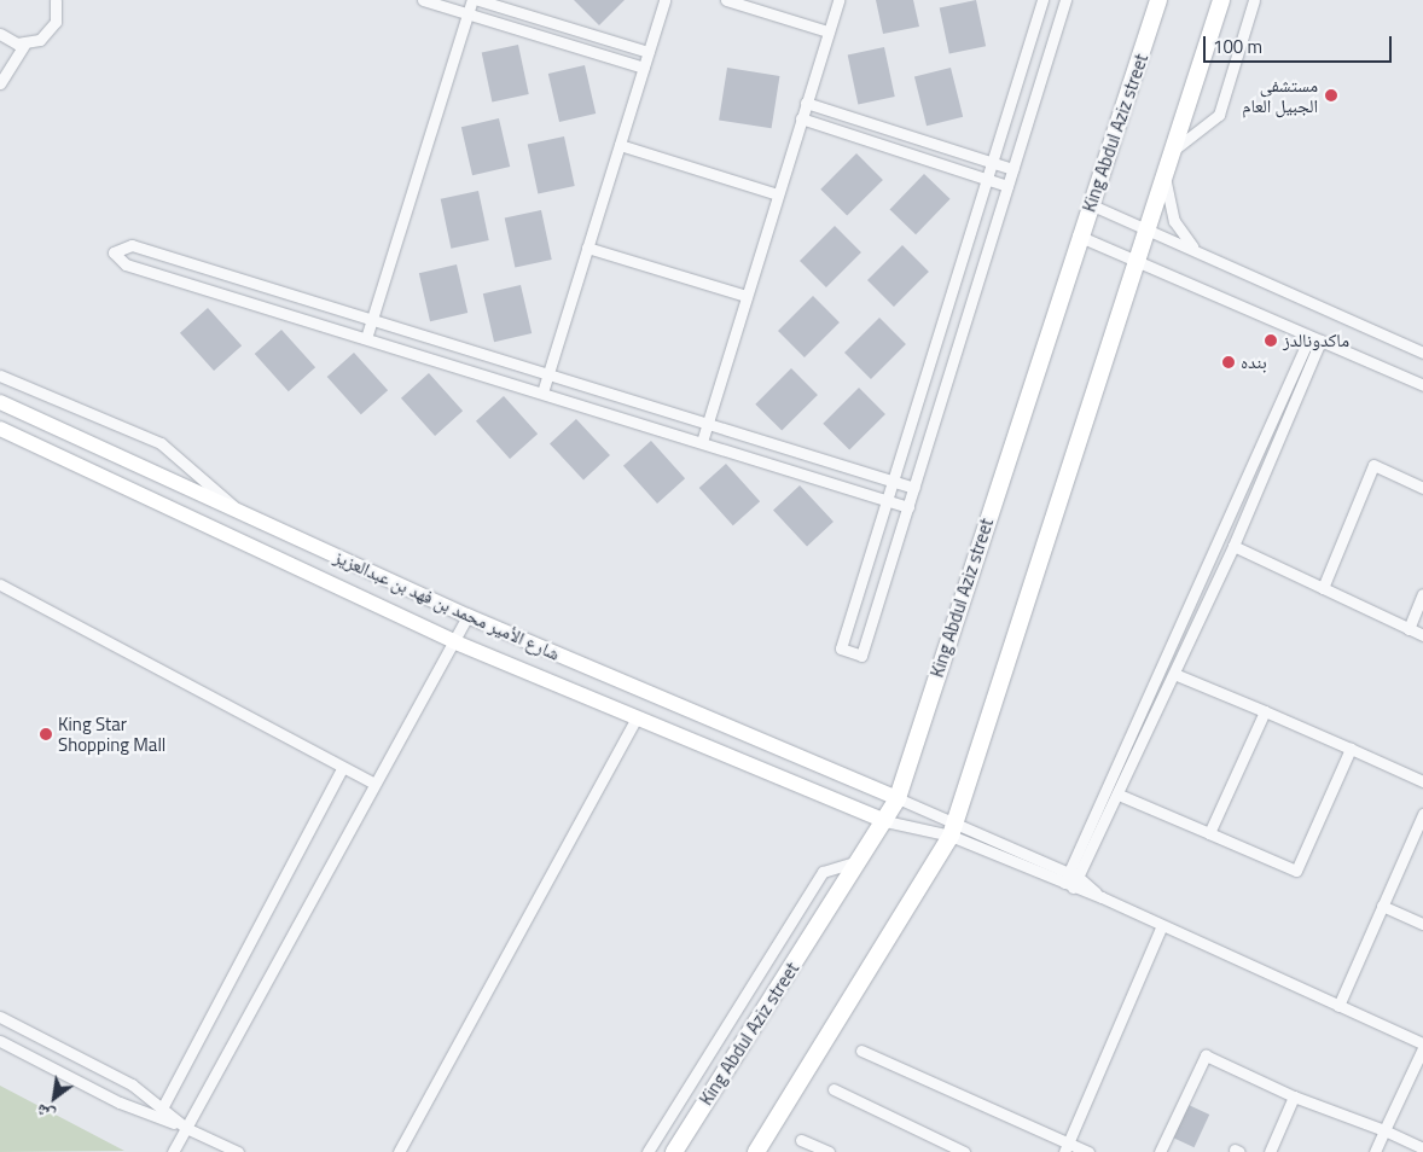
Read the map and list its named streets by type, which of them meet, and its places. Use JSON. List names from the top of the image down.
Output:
{
  "streets": {
    "main road": ["King Abdul Aziz street", "شارع الأمير محمد بن فهد بن عبدالعزيز"]
  },
  "crossings": [
    ["King Abdul Aziz street", "شارع الأمير محمد بن فهد بن عبدالعزيز"]
  ],
  "places": [
    "مستشفى الجبيل العام",
    "ماكدونالدز",
    "بنده",
    "King Star Shopping Mall"
  ],
  "scale_bar": "100 m",
  "north": "bottom left"
}
